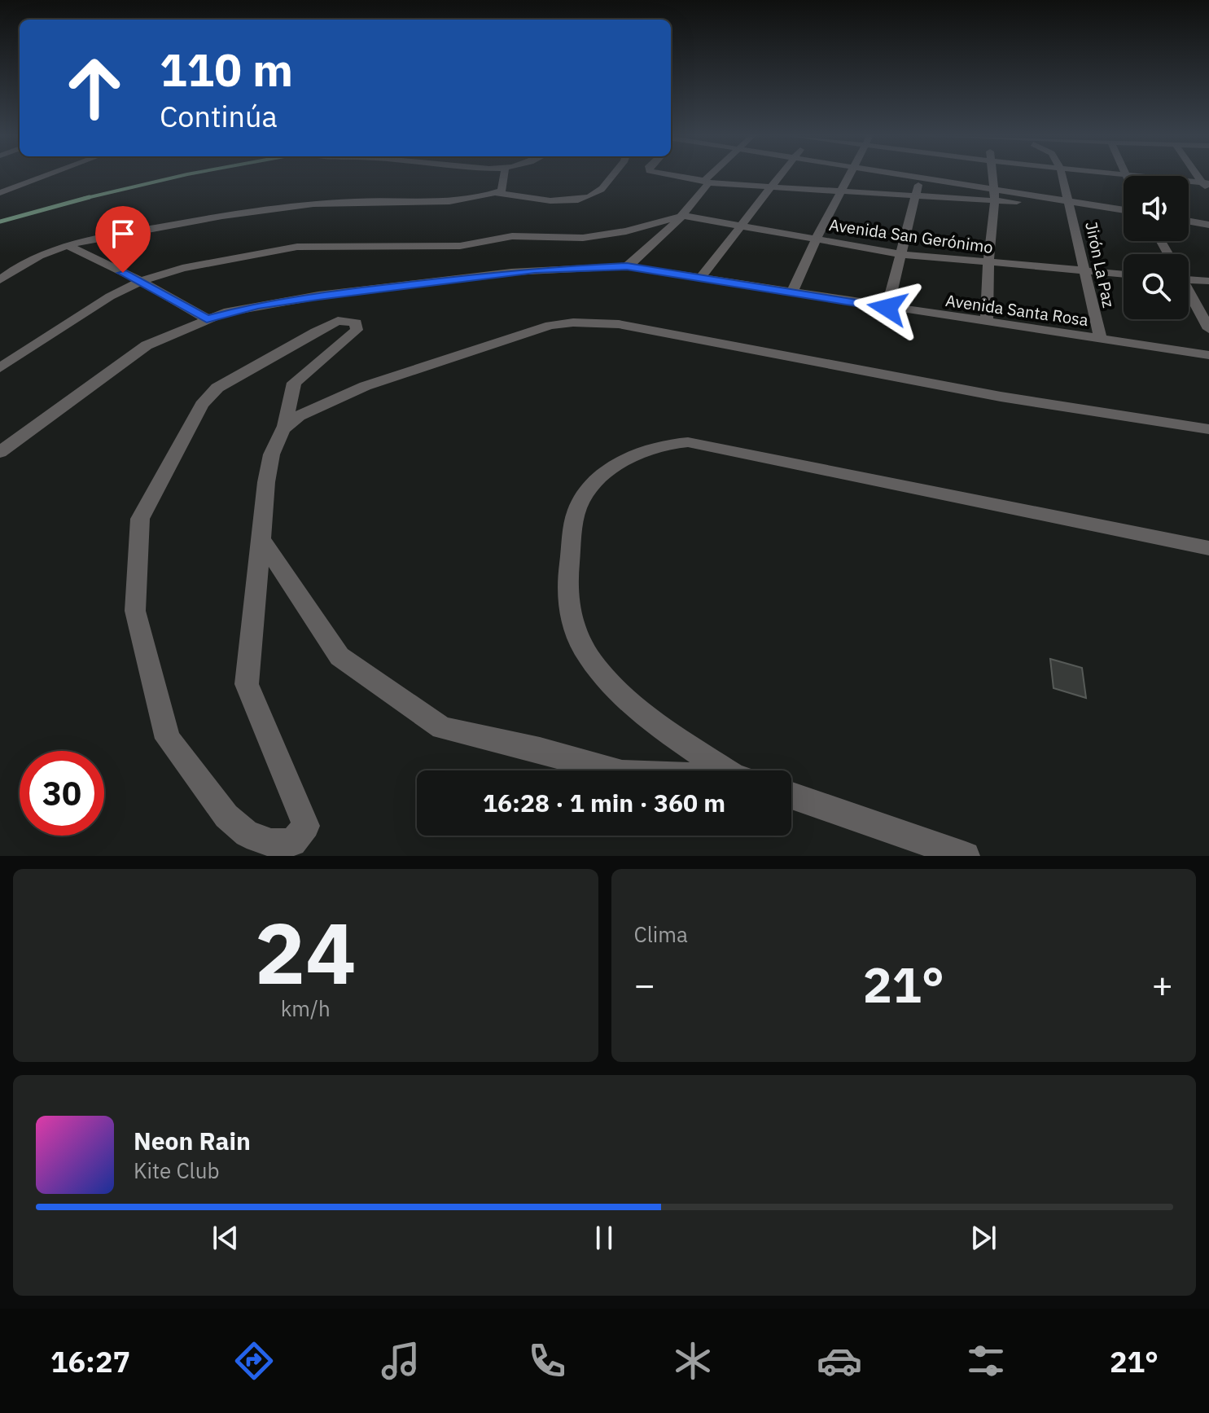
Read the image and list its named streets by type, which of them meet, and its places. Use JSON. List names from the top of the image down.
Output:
{
  "streets": {
    "street": ["Avenida San Gerónimo", "Jirón La Paz", "Avenida Santa Rosa"]
  },
  "crossings": [
    ["Avenida San Gerónimo", "Jirón La Paz"],
    ["Jirón La Paz", "Avenida Santa Rosa"]
  ],
  "page": {
    "turn": ["110 m", "Continúa"],
    "limit": "30",
    "trip": "16:28 · 1 min · 360 m",
    "tile": [
      ["24", "km/h"],
      "Clima"
    ],
    "heat": ["−", "21°", "+"],
    "song": ["Neon Rain", "Kite Club"],
    "tabs": ["16:27", "21°"]
  }
}
